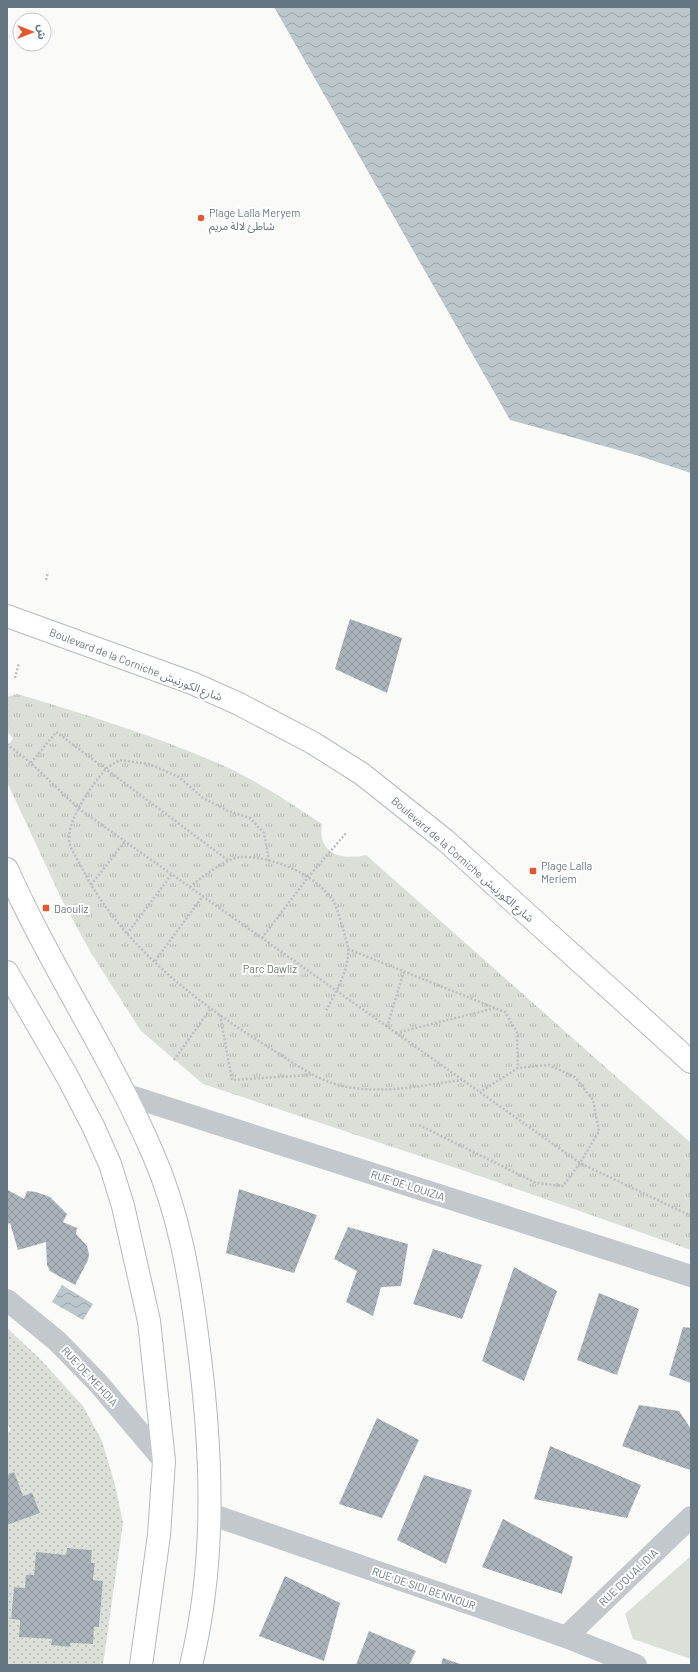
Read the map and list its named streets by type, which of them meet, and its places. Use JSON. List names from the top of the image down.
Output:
{
  "streets": {
    "main road": ["Boulevard de la Corniche شارع الكورنيش"],
    "street": [
      "RUE DE LOUIZIA",
      "RUE DE MEHDIA",
      "RUE D'OUALIDIA",
      "RUE DE SIDI BENNOUR"
    ]
  },
  "crossings": [
    ["RUE D'OUALIDIA", "RUE DE SIDI BENNOUR"]
  ],
  "parks": ["Parc Dawliz"],
  "places": {
    "other": ["Plage Lalla Meryem شاطئ لالة مريم"],
    "transit": ["Plage Lalla Meriem", "Daouliz"]
  },
  "north": "right"
}
